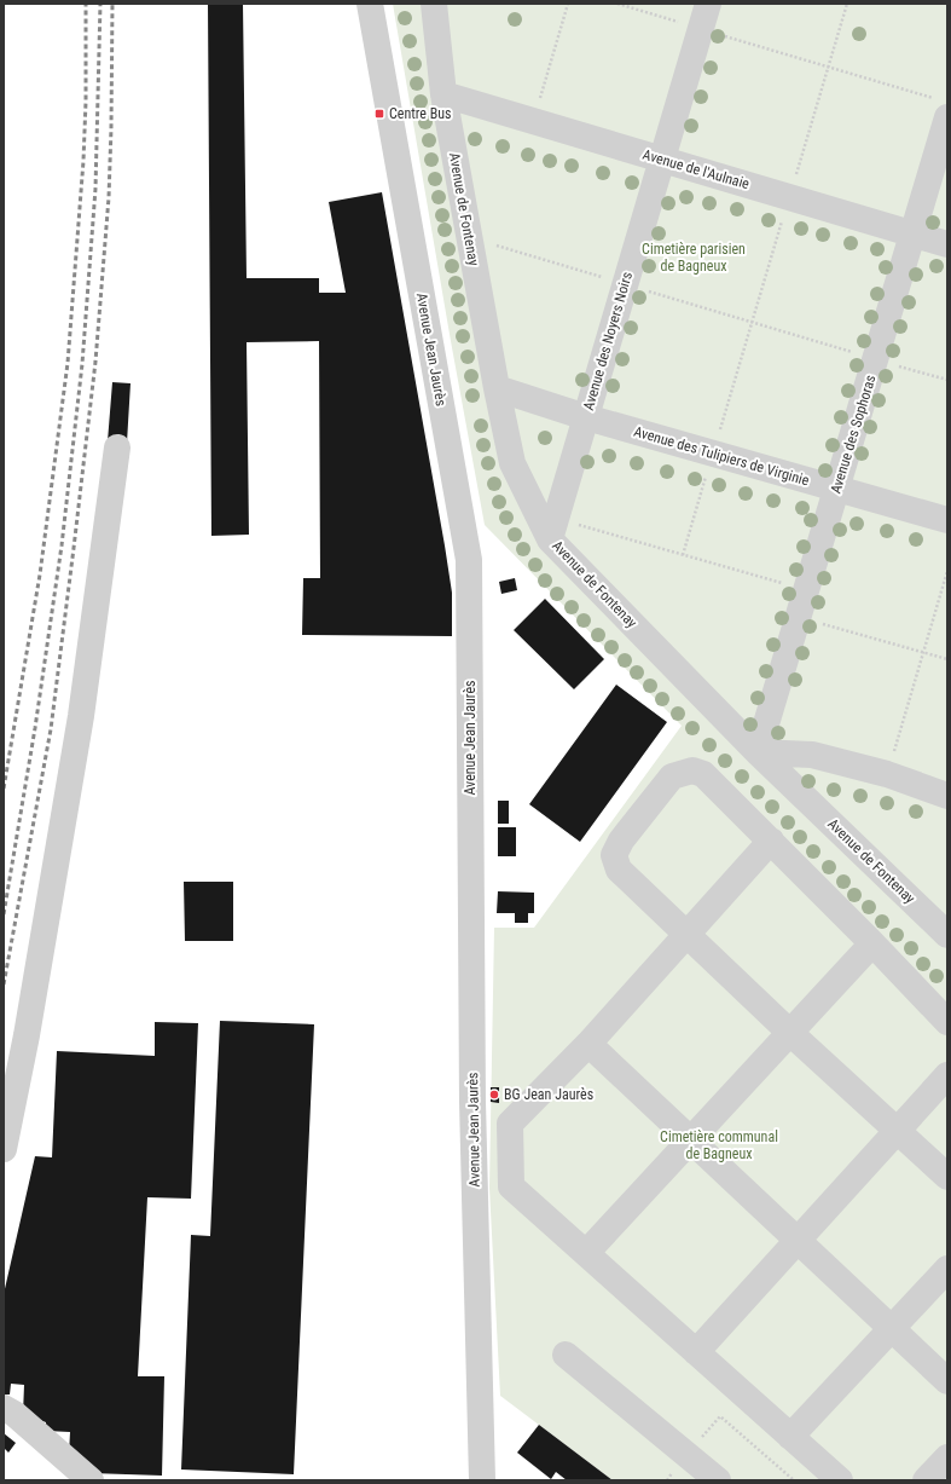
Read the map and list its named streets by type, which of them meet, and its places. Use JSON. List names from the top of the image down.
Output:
{
  "streets": {
    "street": [
      "Avenue de l'Aulnaie",
      "Avenue de Fontenay",
      "Avenue des Noyers Noirs",
      "Avenue Jean Jaurès",
      "Avenue des Sophoras",
      "Avenue des Tulipiers de Virginie"
    ]
  },
  "crossings": [
    ["Avenue de l'Aulnaie", "Avenue de Fontenay"],
    ["Avenue de l'Aulnaie", "Avenue des Noyers Noirs"],
    ["Avenue de l'Aulnaie", "Avenue des Sophoras"],
    ["Avenue de Fontenay", "Avenue des Noyers Noirs"],
    ["Avenue de Fontenay", "Avenue des Sophoras"],
    ["Avenue de Fontenay", "Avenue des Tulipiers de Virginie"],
    ["Avenue des Noyers Noirs", "Avenue des Tulipiers de Virginie"],
    ["Avenue des Sophoras", "Avenue des Tulipiers de Virginie"]
  ],
  "parks": ["Cimetière parisien de Bagneux", "Cimetière communal de Bagneux"],
  "places": {
    "transit": ["Centre Bus"],
    "other": ["BG Jean Jaurès"]
  }
}
